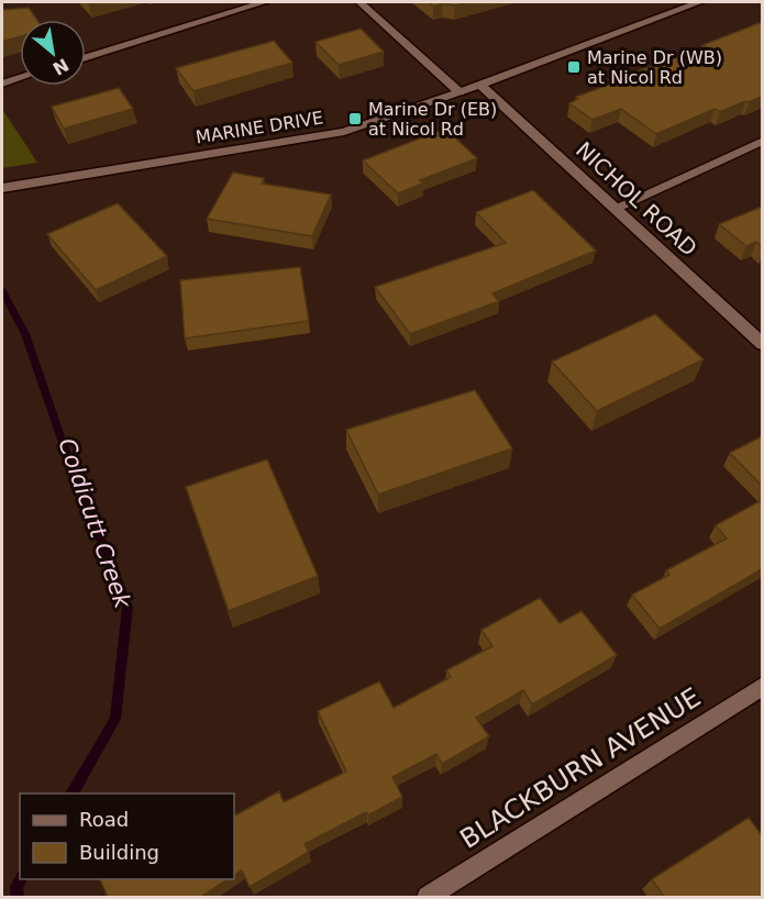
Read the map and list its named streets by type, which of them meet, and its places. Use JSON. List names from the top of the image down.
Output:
{
  "streets": {
    "street": ["MARINE DRIVE", "NICHOL ROAD", "BLACKBURN AVENUE"]
  },
  "crossings": [
    ["MARINE DRIVE", "NICHOL ROAD"]
  ],
  "water": ["Coldicutt Creek"],
  "places": {
    "transit": ["Marine Dr (WB) at Nicol Rd", "Marine Dr (EB) at Nicol Rd"]
  },
  "legend": ["Road", "Building"],
  "north": "bottom right"
}
